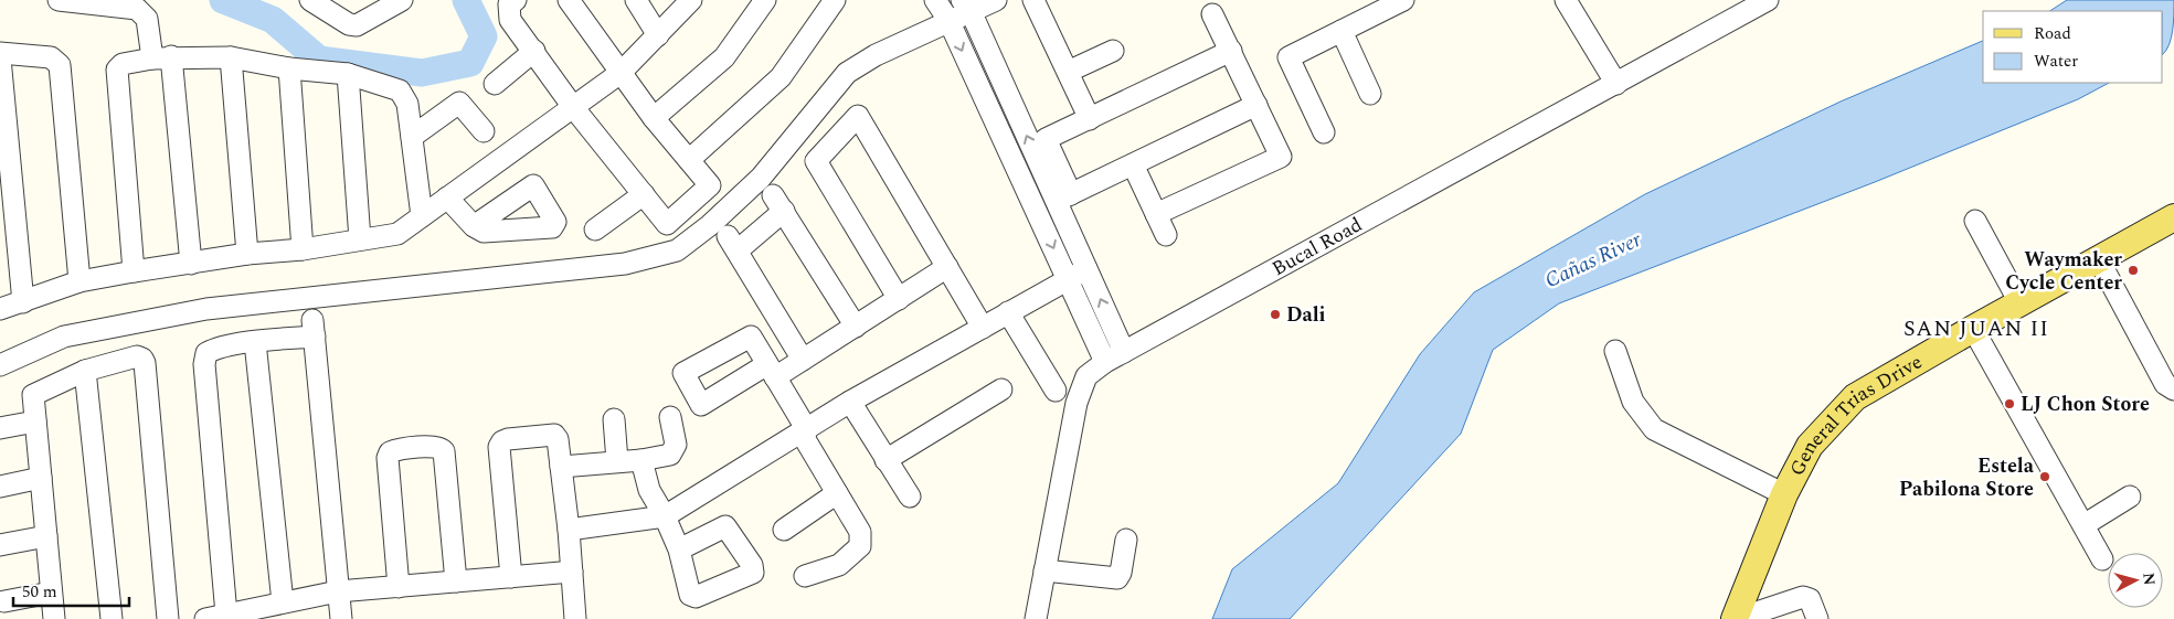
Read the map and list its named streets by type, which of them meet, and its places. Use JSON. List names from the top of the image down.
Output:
{
  "streets": {
    "main road": ["General Trias Drive"],
    "street": ["Bucal Road"]
  },
  "districts": ["SAN JUAN II"],
  "water": ["Cañas River"],
  "places": [
    "Waymaker Cycle Center",
    "Dali",
    "LJ Chon Store",
    "Estela Pabilona Store"
  ],
  "legend": ["Road", "Water"],
  "scale_bar": "50 m",
  "north": "right"
}
